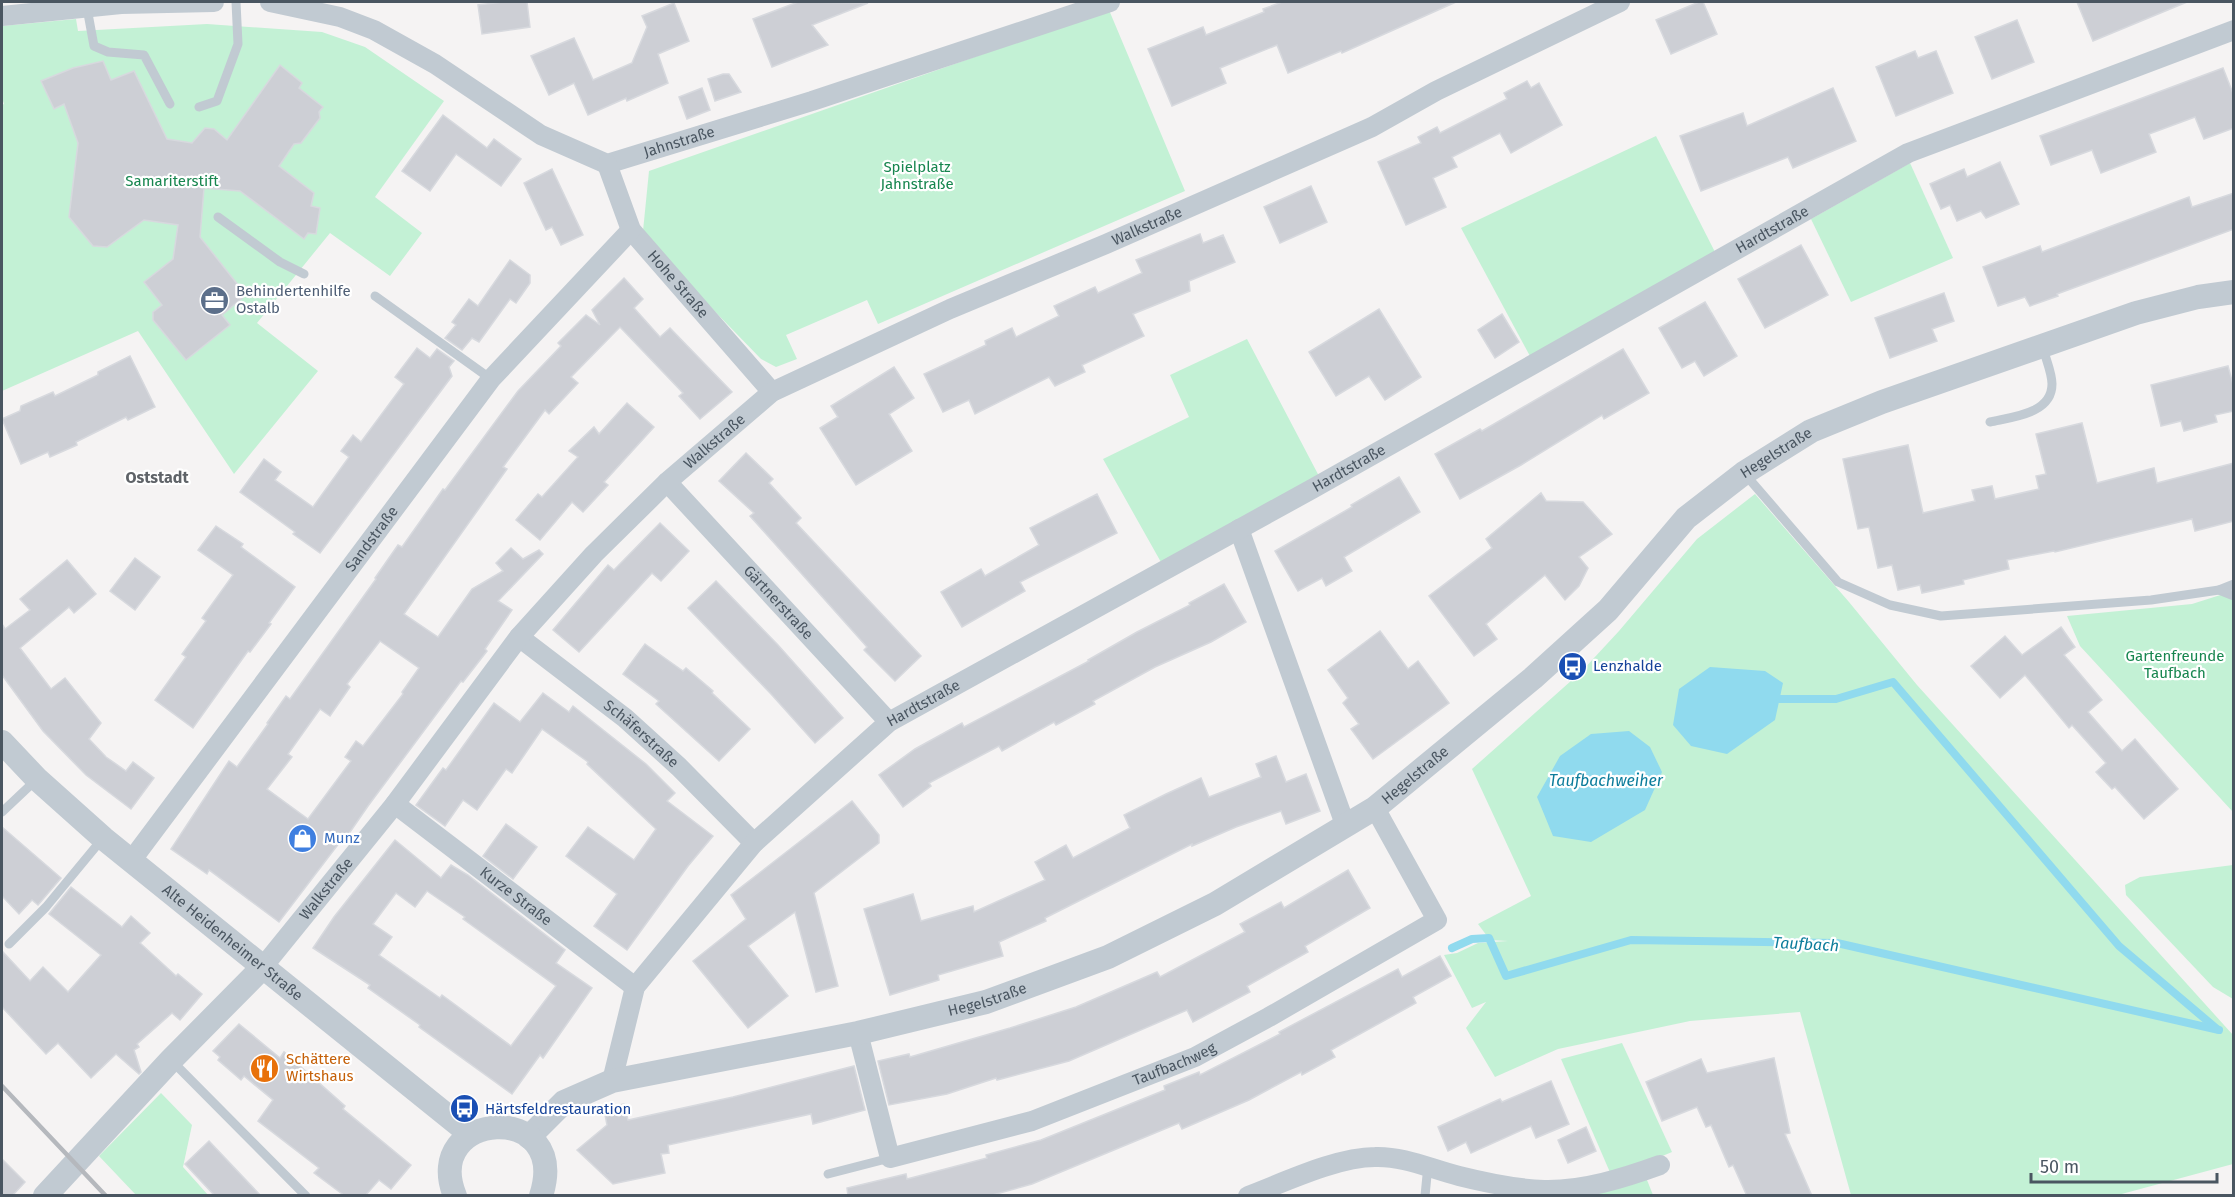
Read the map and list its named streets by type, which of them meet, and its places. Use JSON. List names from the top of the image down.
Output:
{
  "streets": {
    "street": [
      "Jahnstraße",
      "Walkstraße",
      "Hardtstraße",
      "Hohe Straße",
      "Hegelstraße",
      "Sandstraße",
      "Gärtnerstraße",
      "Schäferstraße",
      "Kurze Straße",
      "Alte Heidenheimer Straße",
      "Taufbachweg"
    ]
  },
  "crossings": [
    ["Jahnstraße", "Hohe Straße"],
    ["Walkstraße", "Hohe Straße"],
    ["Walkstraße", "Gärtnerstraße"],
    ["Walkstraße", "Schäferstraße"],
    ["Walkstraße", "Kurze Straße"],
    ["Walkstraße", "Alte Heidenheimer Straße"],
    ["Hardtstraße", "Hegelstraße"],
    ["Hardtstraße", "Gärtnerstraße"],
    ["Hardtstraße", "Schäferstraße"],
    ["Hardtstraße", "Kurze Straße"],
    ["Hohe Straße", "Sandstraße"],
    ["Hegelstraße", "Taufbachweg"],
    ["Sandstraße", "Alte Heidenheimer Straße"]
  ],
  "districts": ["Oststadt"],
  "water": ["Taufbachweiher", "Taufbach"],
  "parks": ["Spielplatz Jahnstraße", "Samariterstift", "Gartenfreunde Taufbach"],
  "places": {
    "office": ["Behindertenhilfe Ostalb"],
    "bus stop": ["Lenzhalde", "Härtsfeldrestauration"],
    "shop": ["Munz"],
    "restaurant": ["Schättere Wirtshaus"]
  },
  "scale_bar": "50 m"
}
